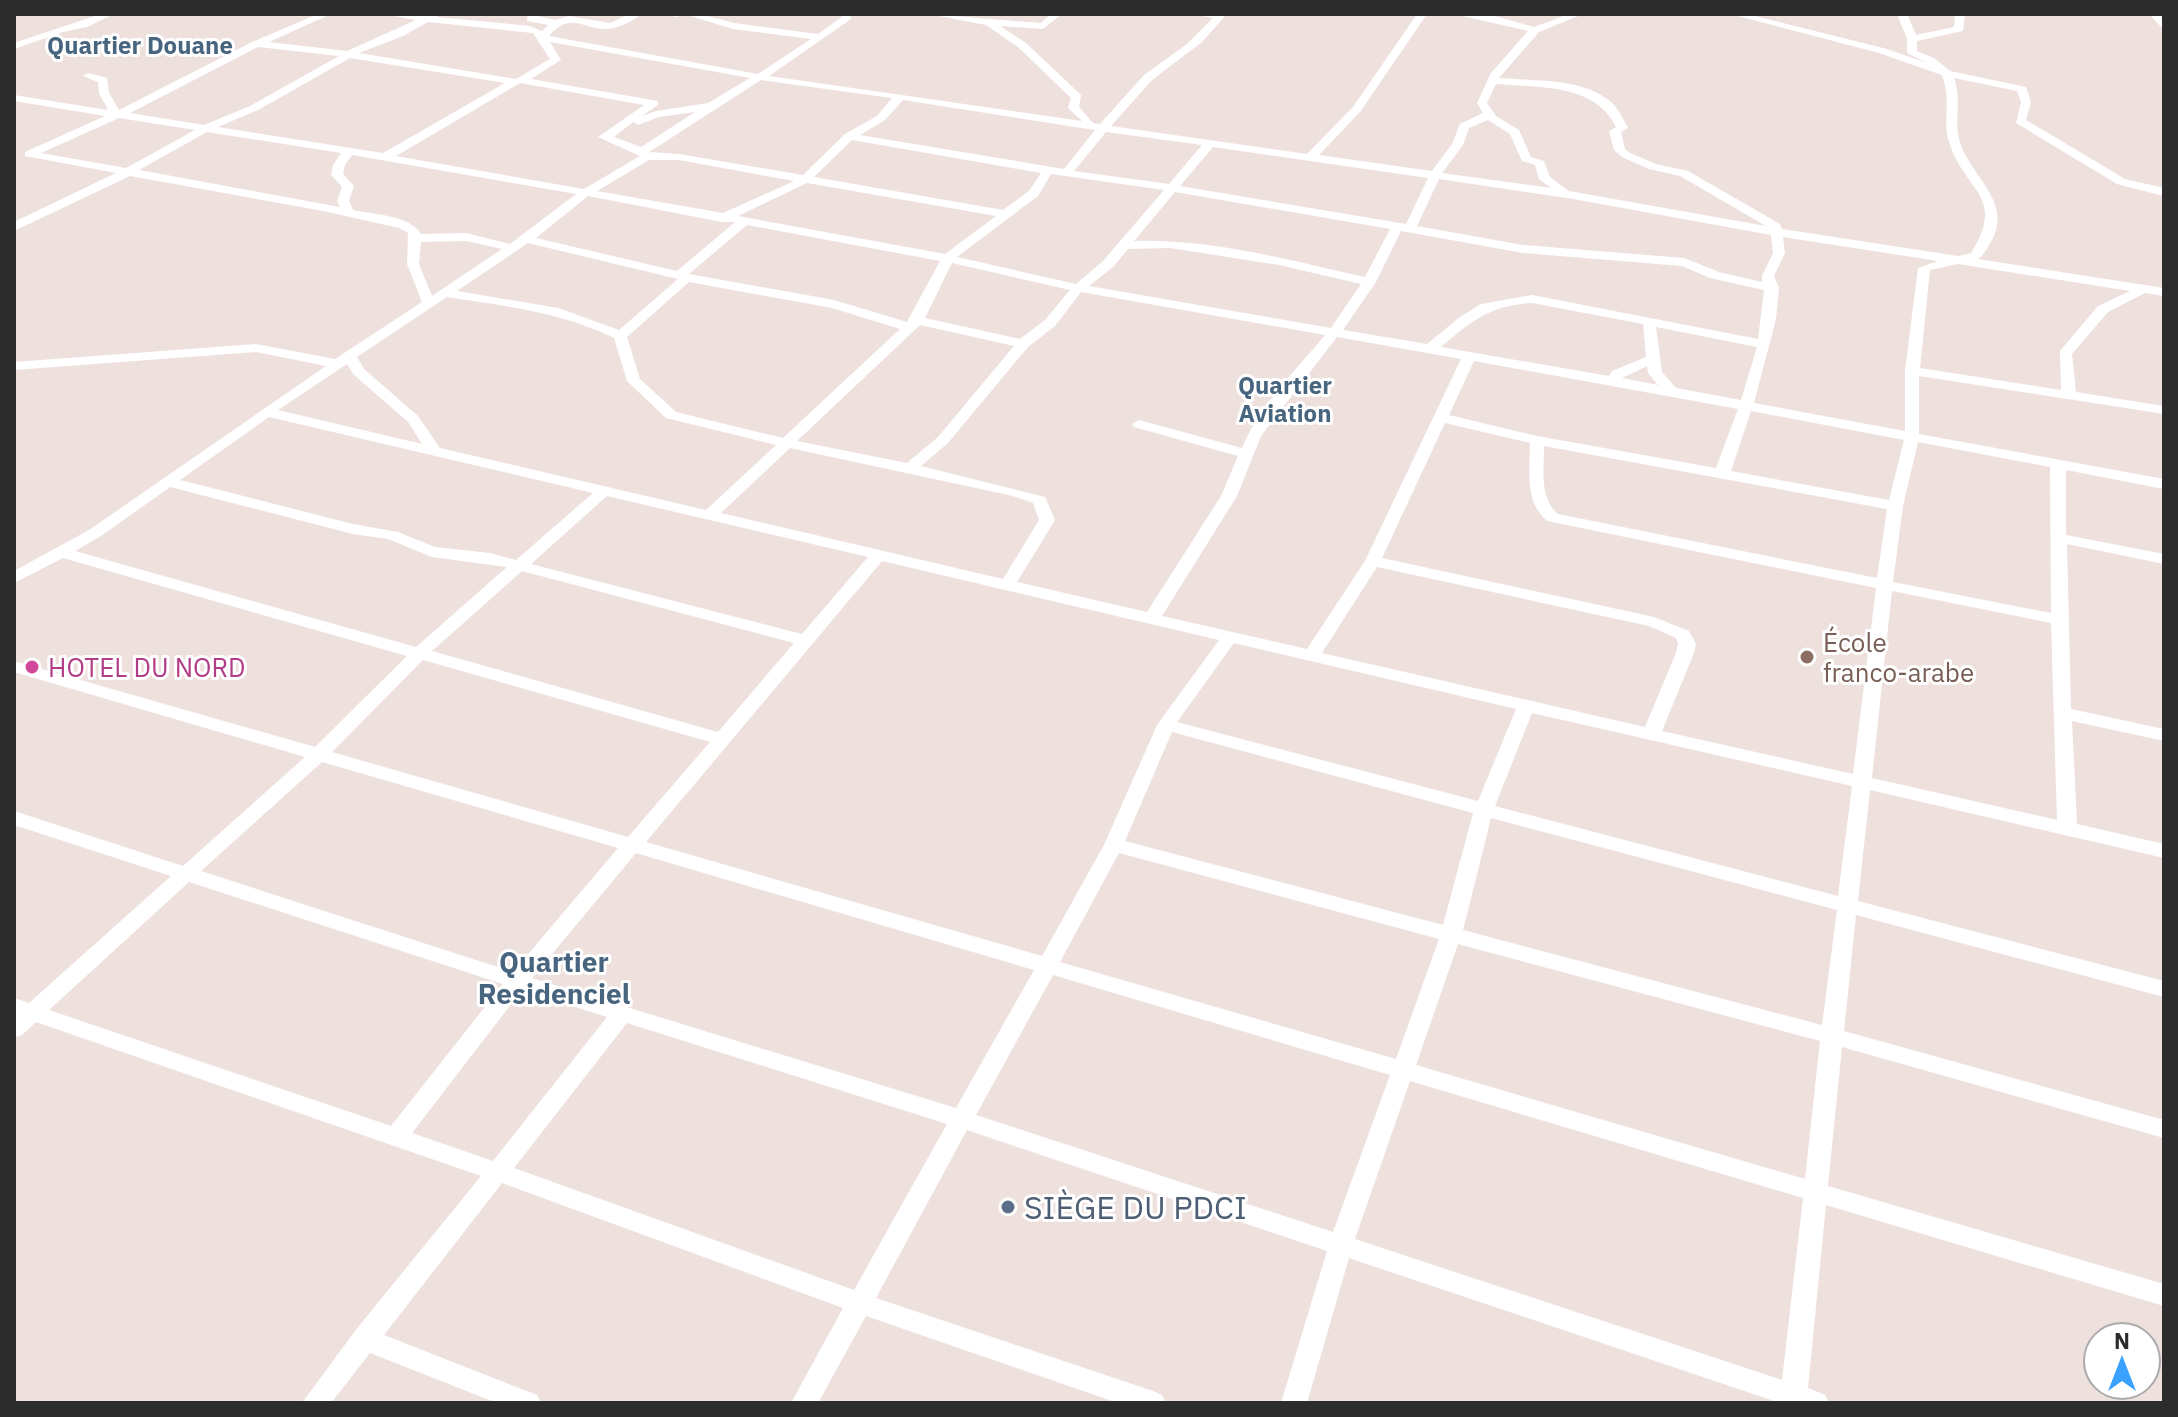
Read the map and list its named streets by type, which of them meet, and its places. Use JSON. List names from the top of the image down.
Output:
{
  "districts": ["Quartier Douane", "Quartier Aviation", "Quartier Residenciel"],
  "places": ["École franco-arabe", "HOTEL DU NORD", "SIÈGE DU PDCI"],
  "north": "top"
}
